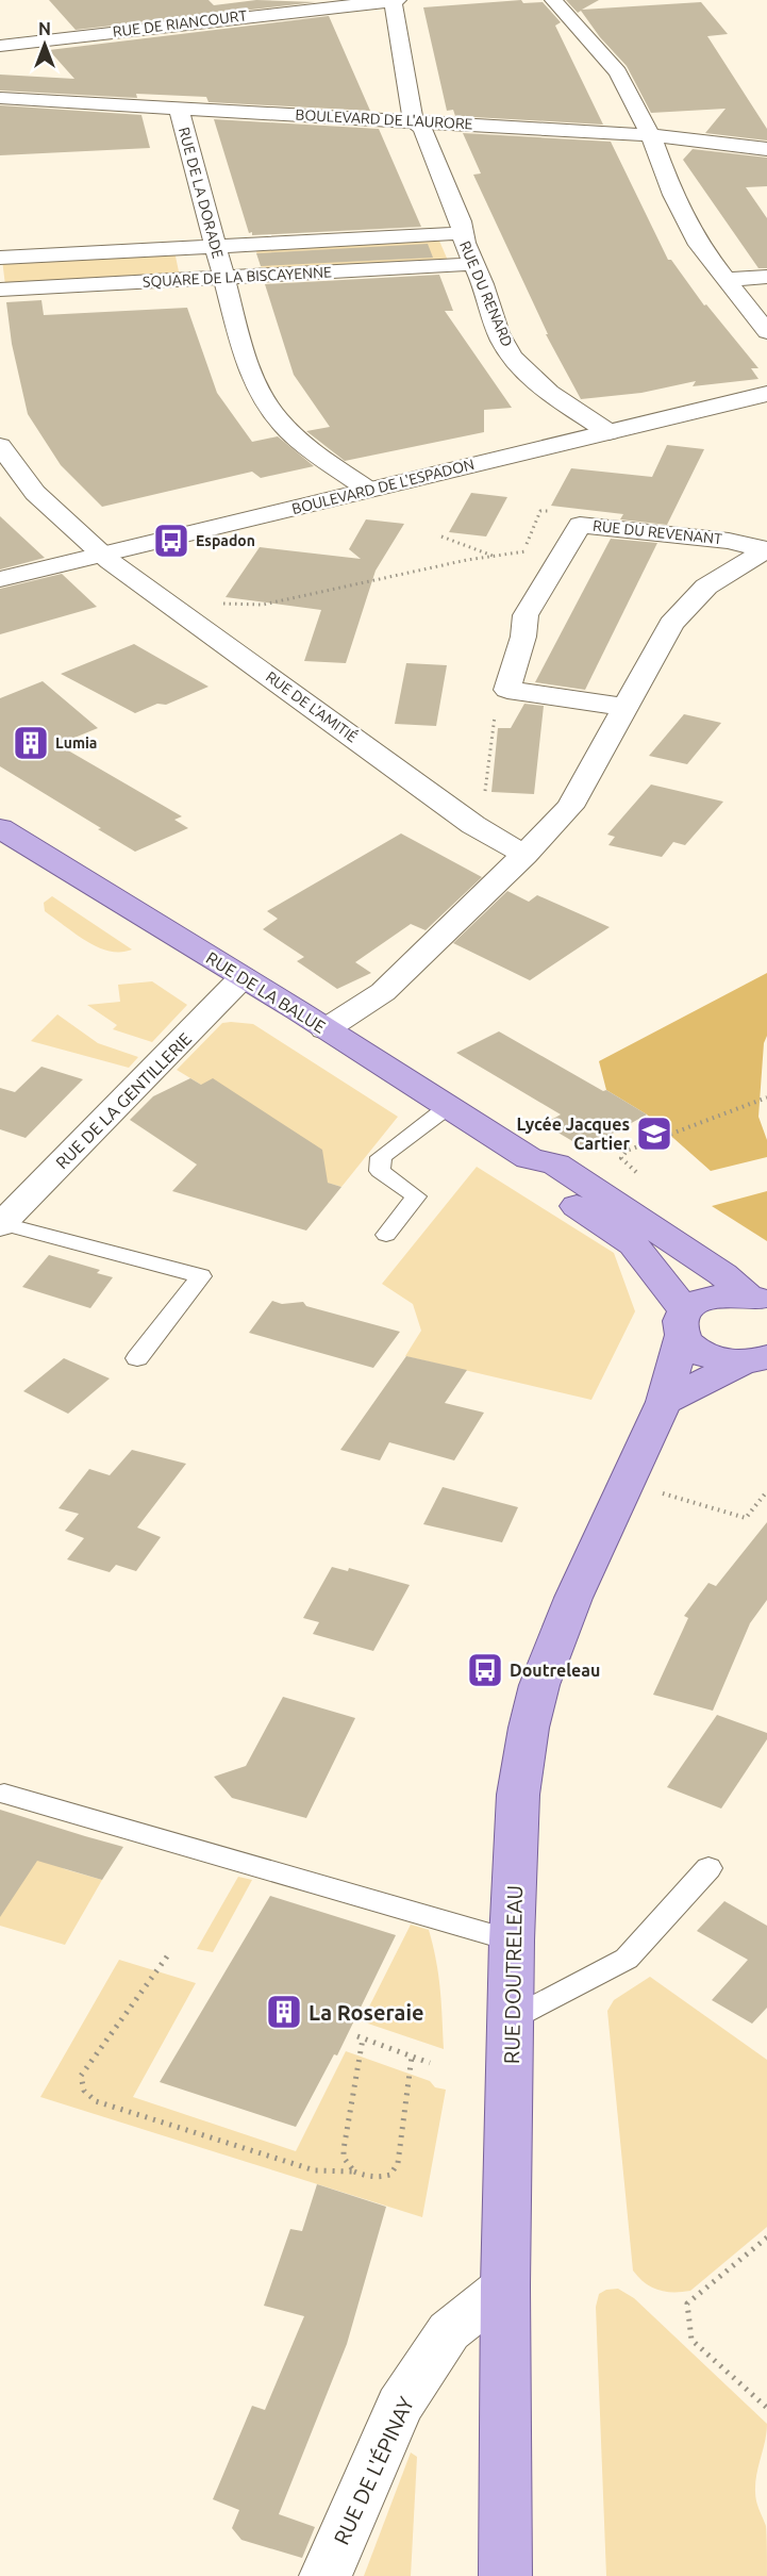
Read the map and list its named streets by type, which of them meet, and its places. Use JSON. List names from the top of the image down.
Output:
{
  "streets": {
    "main road": ["RUE DE LA BALUE", "RUE DOUTRELEAU"],
    "street": [
      "RUE DE RIANCOURT",
      "BOULEVARD DE L'AURORE",
      "RUE DE LA DORADE",
      "SQUARE DE LA BISCAYENNE",
      "RUE DU RENARD",
      "BOULEVARD DE L'ESPADON",
      "RUE DU REVENANT",
      "RUE DE L'AMITIÉ",
      "RUE DE LA GENTILLERIE",
      "RUE DE L'ÉPINAY"
    ]
  },
  "crossings": [
    ["BOULEVARD DE L'AURORE", "RUE DE LA DORADE"],
    ["BOULEVARD DE L'AURORE", "RUE DU RENARD"],
    ["RUE DE LA DORADE", "SQUARE DE LA BISCAYENNE"],
    ["RUE DE LA DORADE", "BOULEVARD DE L'ESPADON"],
    ["SQUARE DE LA BISCAYENNE", "RUE DU RENARD"],
    ["RUE DU RENARD", "BOULEVARD DE L'ESPADON"],
    ["BOULEVARD DE L'ESPADON", "RUE DE L'AMITIÉ"],
    ["RUE DU REVENANT", "RUE DE L'AMITIÉ"],
    ["RUE DU REVENANT", "RUE DE LA BALUE"],
    ["RUE DE LA BALUE", "RUE DE LA GENTILLERIE"],
    ["RUE DE LA BALUE", "RUE DOUTRELEAU"],
    ["RUE DOUTRELEAU", "RUE DE L'ÉPINAY"]
  ],
  "places": {
    "bus stop": ["Espadon", "Doutreleau"],
    "building": ["Lumia", "La Roseraie"],
    "school or university": ["Lycée Jacques Cartier"]
  },
  "north": "top"
}
